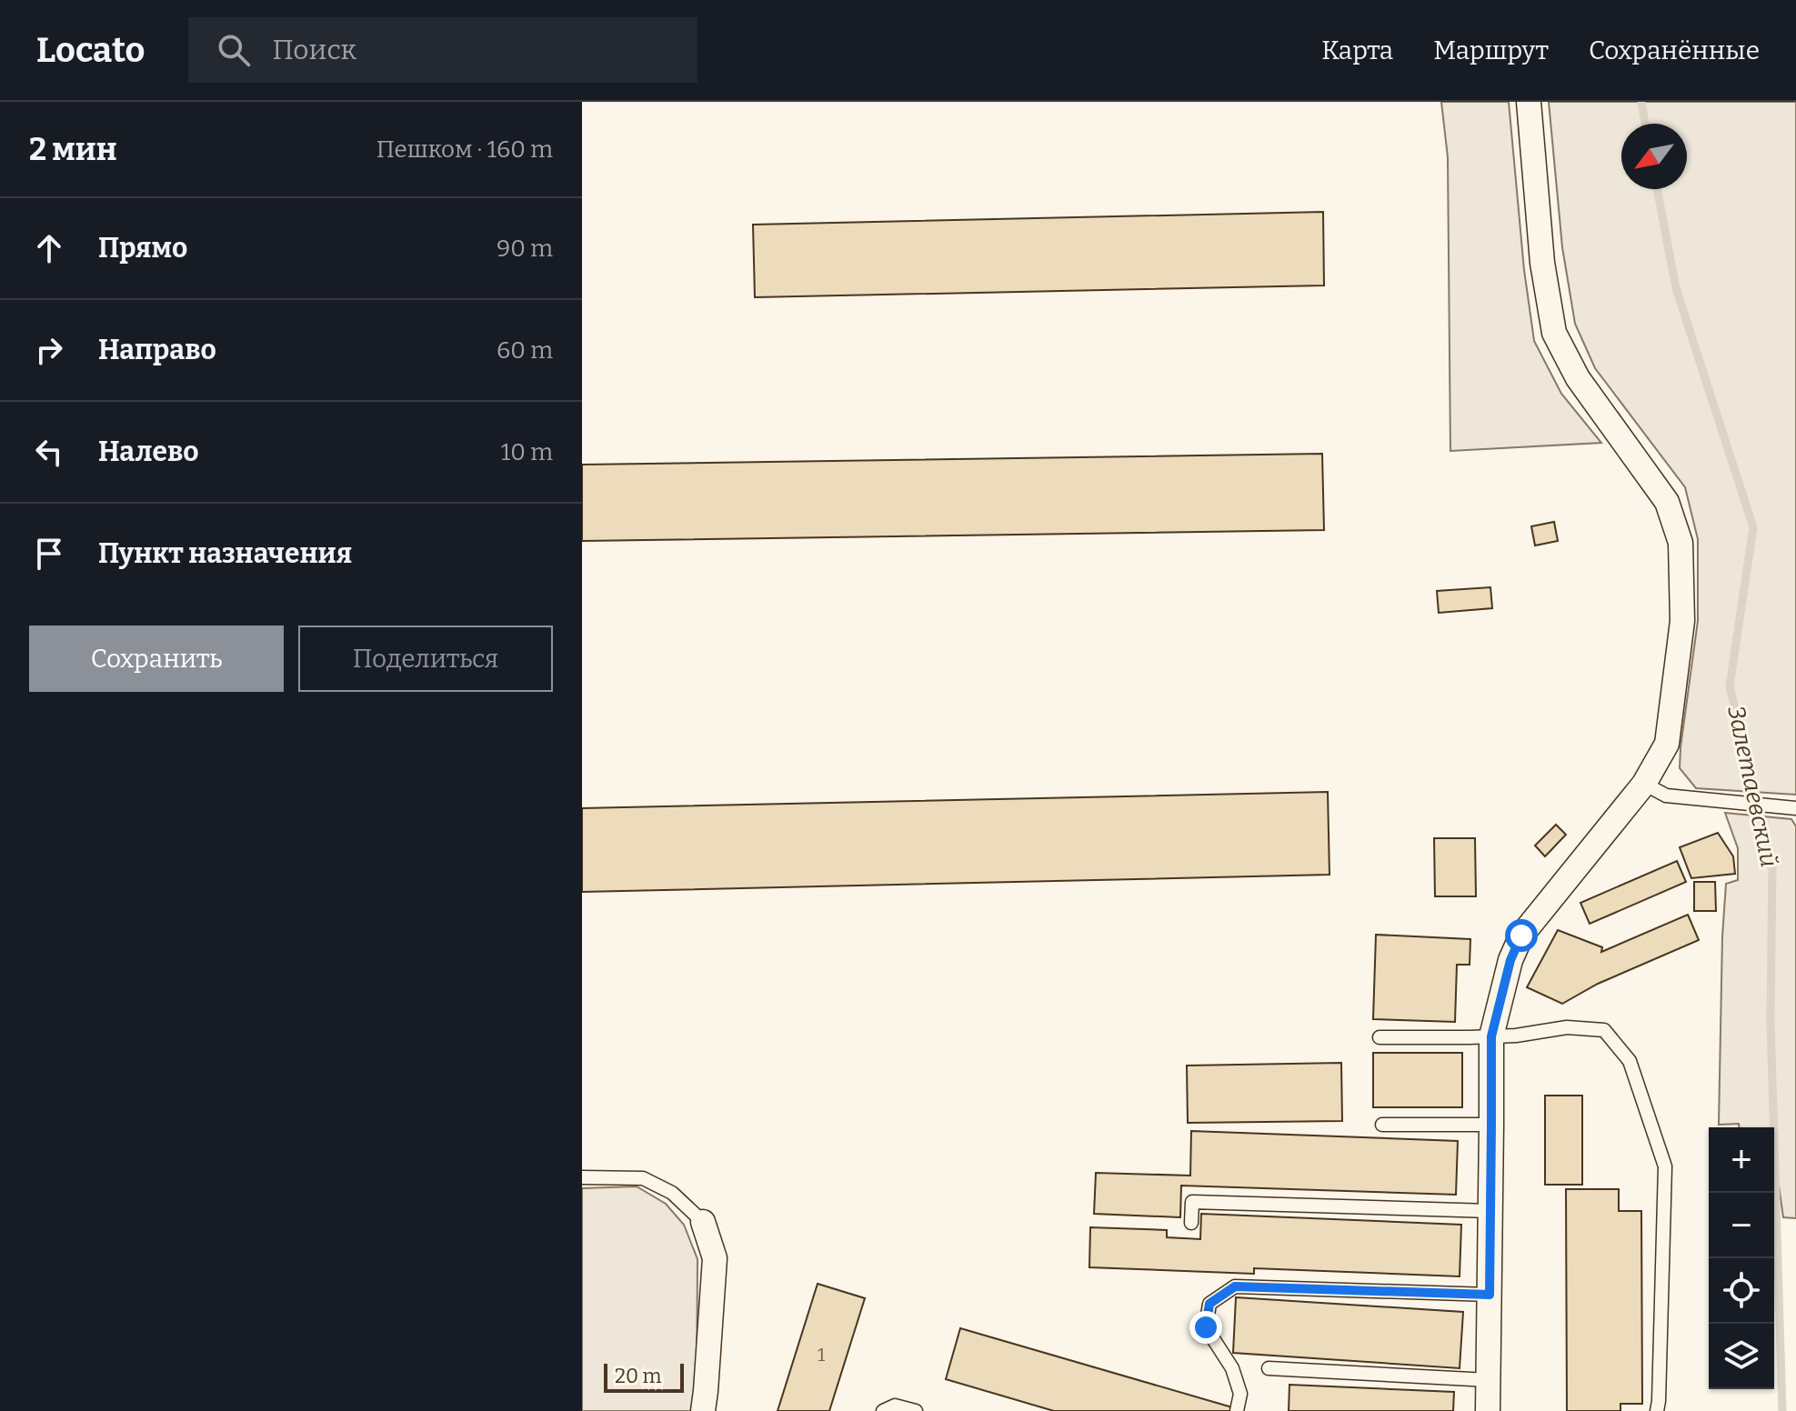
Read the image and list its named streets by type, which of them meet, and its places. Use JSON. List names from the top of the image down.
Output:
{
  "water": ["Залетаевский"],
  "house_numbers": ["1"],
  "scale_bar": "20 m",
  "north": "bottom left",
  "page": {
    "header": "Locato",
    "search": "Поиск",
    "nav": ["Карта", "Маршрут", "Сохранённые"],
    "heading": ["2 мин", "Пешком · 160 m"],
    "list": [
      ["Прямо", "90 m"],
      ["Направо", "60 m"],
      ["Налево", "10 m"],
      "Пункт назначения"
    ],
    "buttons": ["Сохранить", "Поделиться"],
    "map_buttons": ["+", "−"],
    "scale": "20 m"
  }
}
